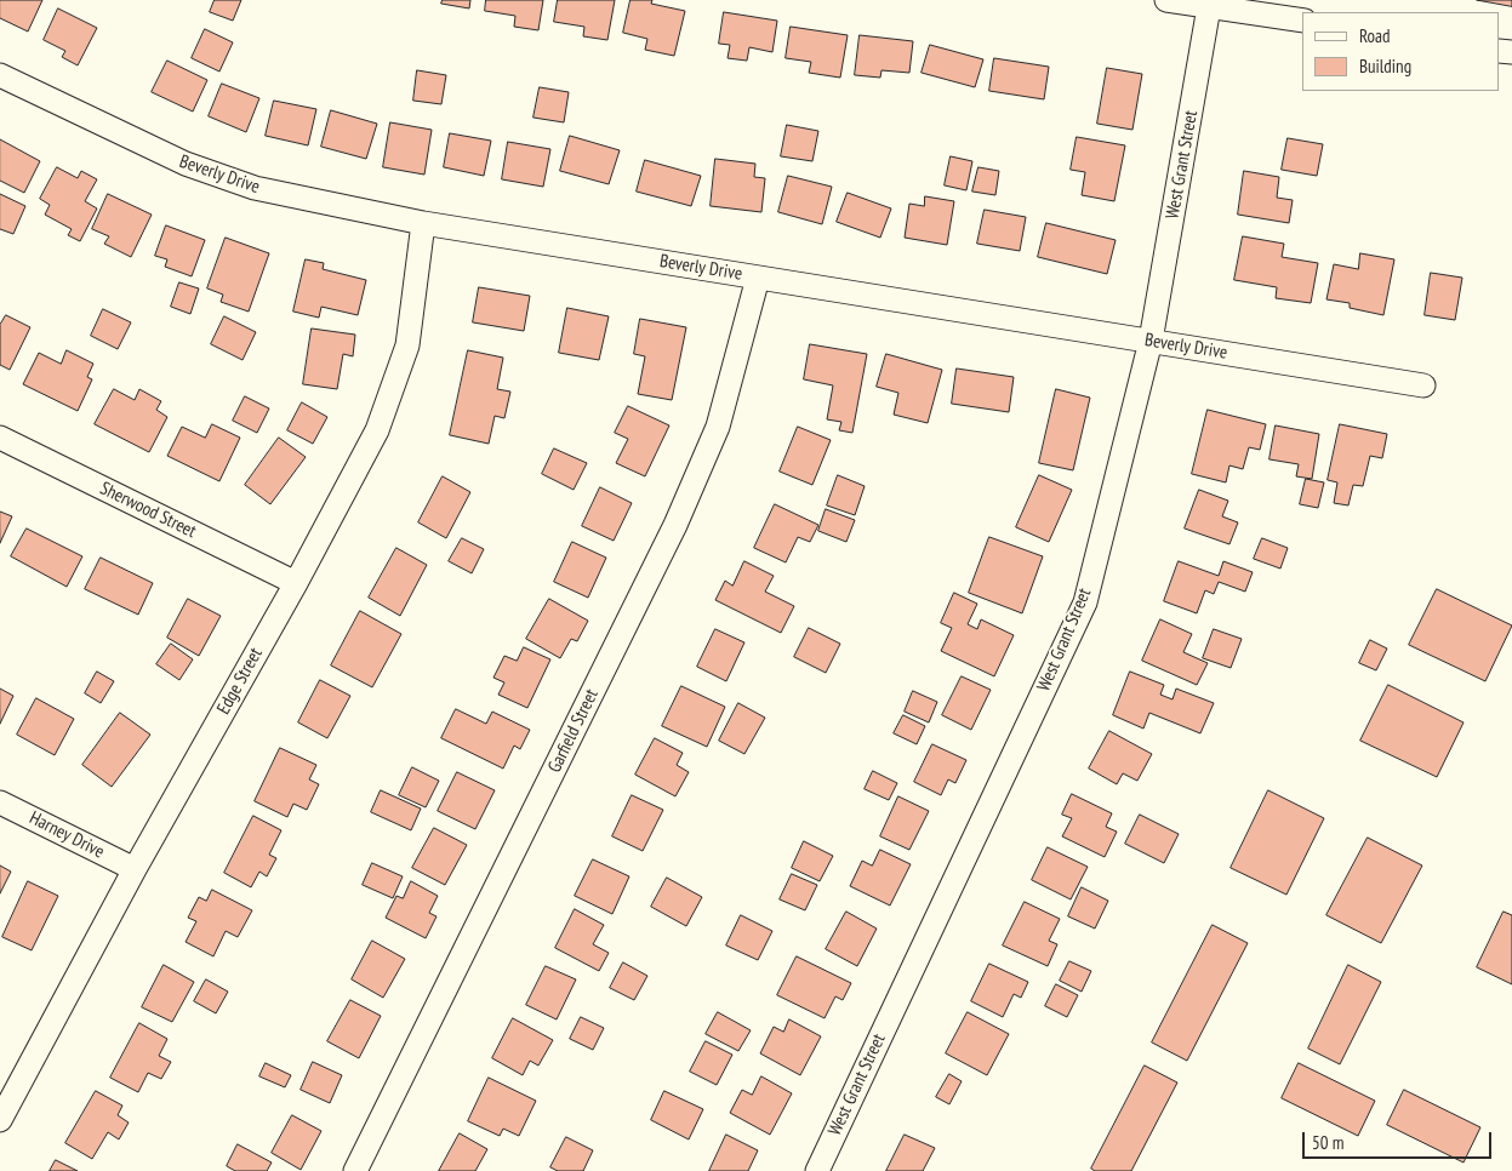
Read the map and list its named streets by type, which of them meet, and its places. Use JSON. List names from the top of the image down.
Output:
{
  "streets": {
    "street": [
      "West Grant Street",
      "Beverly Drive",
      "Sherwood Street",
      "Edge Street",
      "Garfield Street",
      "Harney Drive"
    ]
  },
  "crossings": [
    ["West Grant Street", "Beverly Drive"],
    ["Beverly Drive", "Edge Street"],
    ["Beverly Drive", "Garfield Street"],
    ["Sherwood Street", "Edge Street"],
    ["Edge Street", "Harney Drive"]
  ],
  "legend": ["Road", "Building"],
  "scale_bar": "50 m"
}
